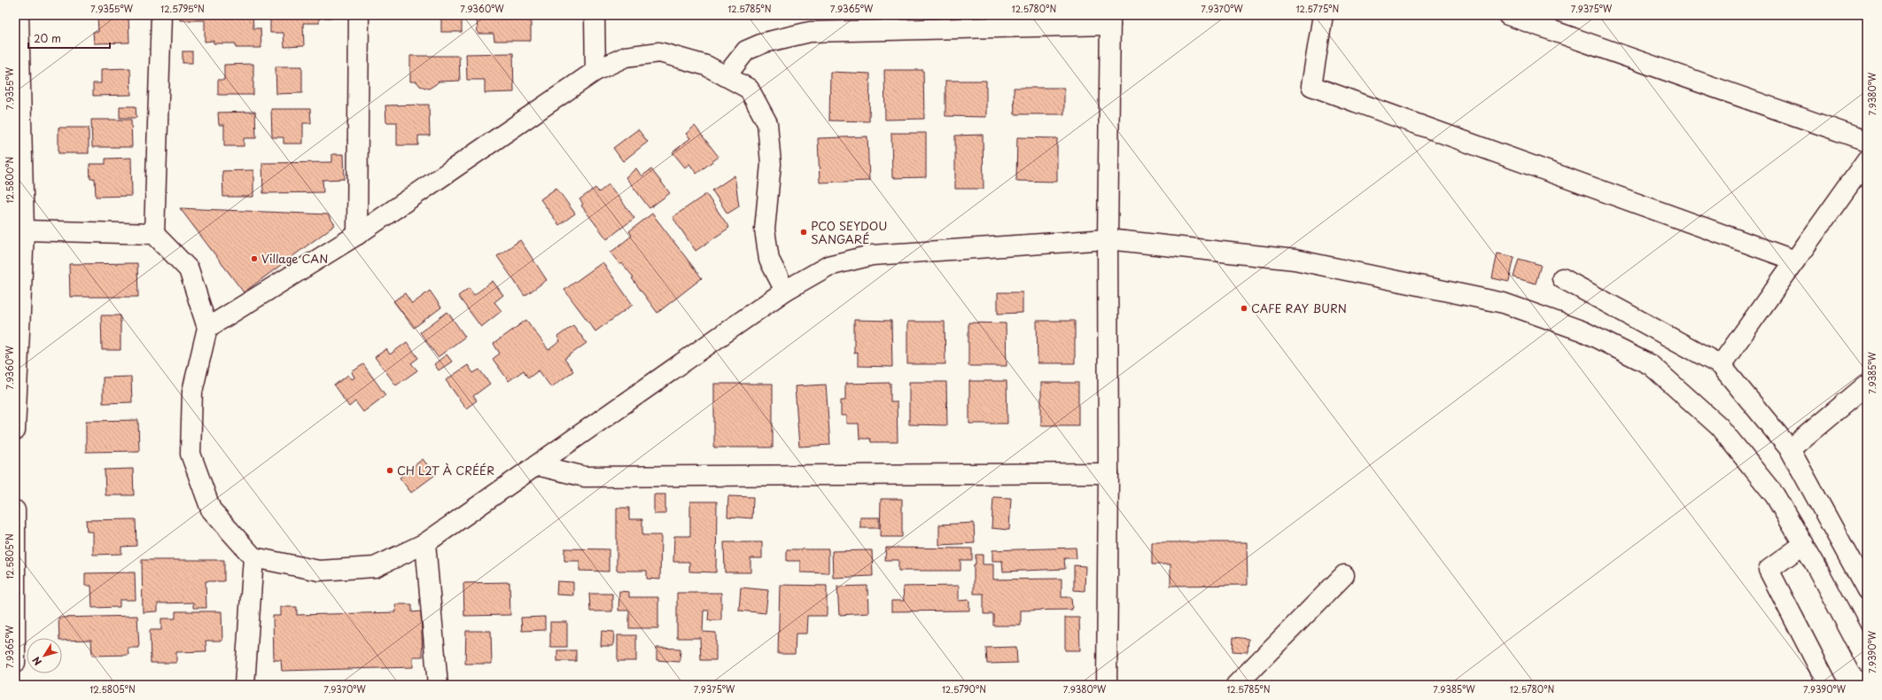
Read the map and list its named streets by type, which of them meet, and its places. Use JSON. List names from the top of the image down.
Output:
{
  "places": [
    "PCO SEYDOU SANGARÉ",
    "Village CAN",
    "CAFE RAY BURN",
    "CH L2T À CRÉÉR"
  ],
  "scale_bar": "20 m",
  "north": "bottom left",
  "coordinates": [
    "7.9355°W",
    "12.5795°N",
    "7.9360°W",
    "12.5785°N",
    "7.9365°W",
    "12.5780°N",
    "7.9370°W",
    "12.5775°N",
    "7.9375°W",
    "7.9380°W",
    "12.5800°N",
    "7.9385°W",
    "12.5805°N",
    "7.9390°W",
    "12.5790°N"
  ]
}
